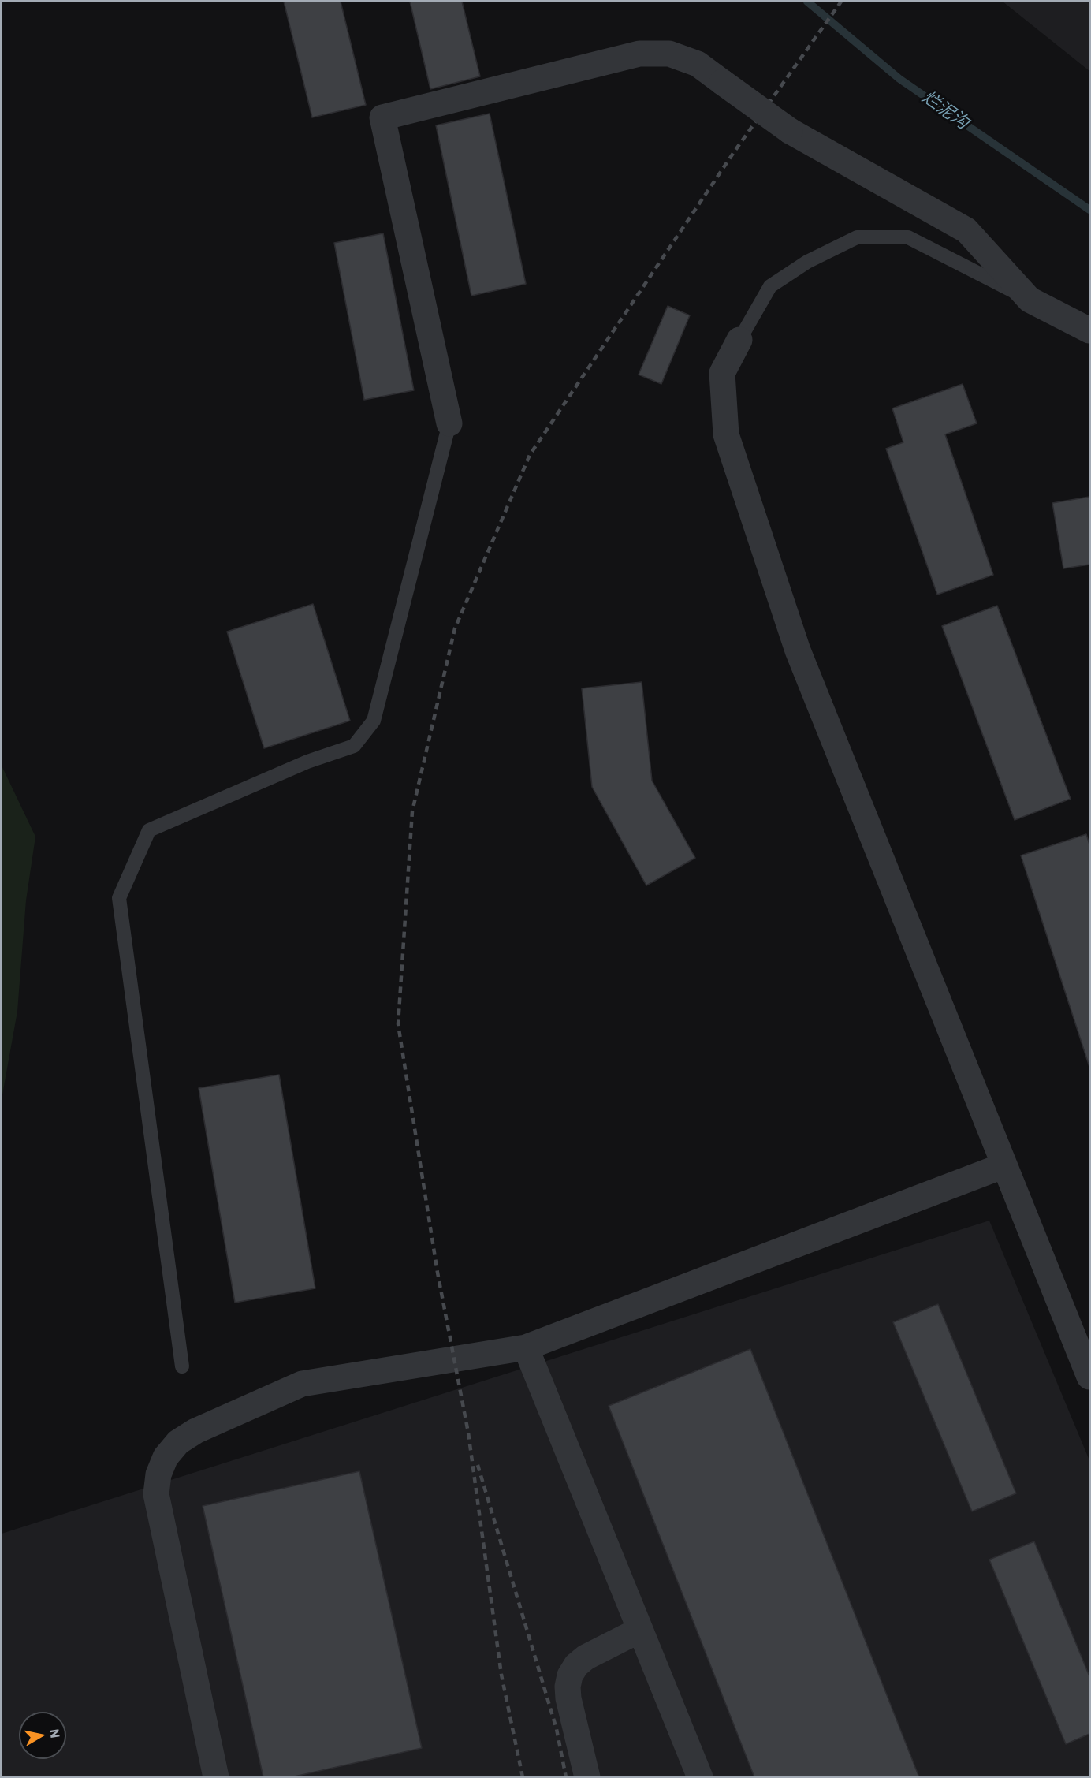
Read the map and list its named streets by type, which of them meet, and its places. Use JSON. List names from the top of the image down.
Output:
{
  "water": ["烂泥沟"],
  "north": "right"
}
